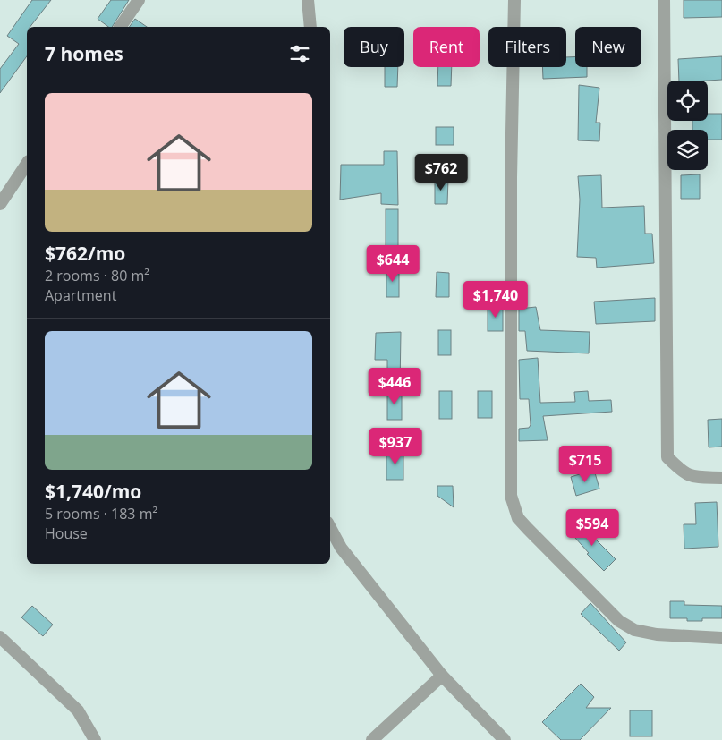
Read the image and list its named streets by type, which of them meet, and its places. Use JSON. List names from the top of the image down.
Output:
{
  "page": {
    "chip": [
      "Buy",
      "Rent",
      "Filters",
      "New"
    ],
    "heading": "7 homes",
    "list": [
      {
        "name": "$762/mo",
        "note": "2 rooms · 80 m² · Apartment"
      },
      {
        "name": "$1,740/mo",
        "note": "5 rooms · 183 m² · House"
      }
    ],
    "price": [
      "$762",
      "$644",
      "$1,740",
      "$446",
      "$937",
      "$715",
      "$594"
    ]
  }
}
